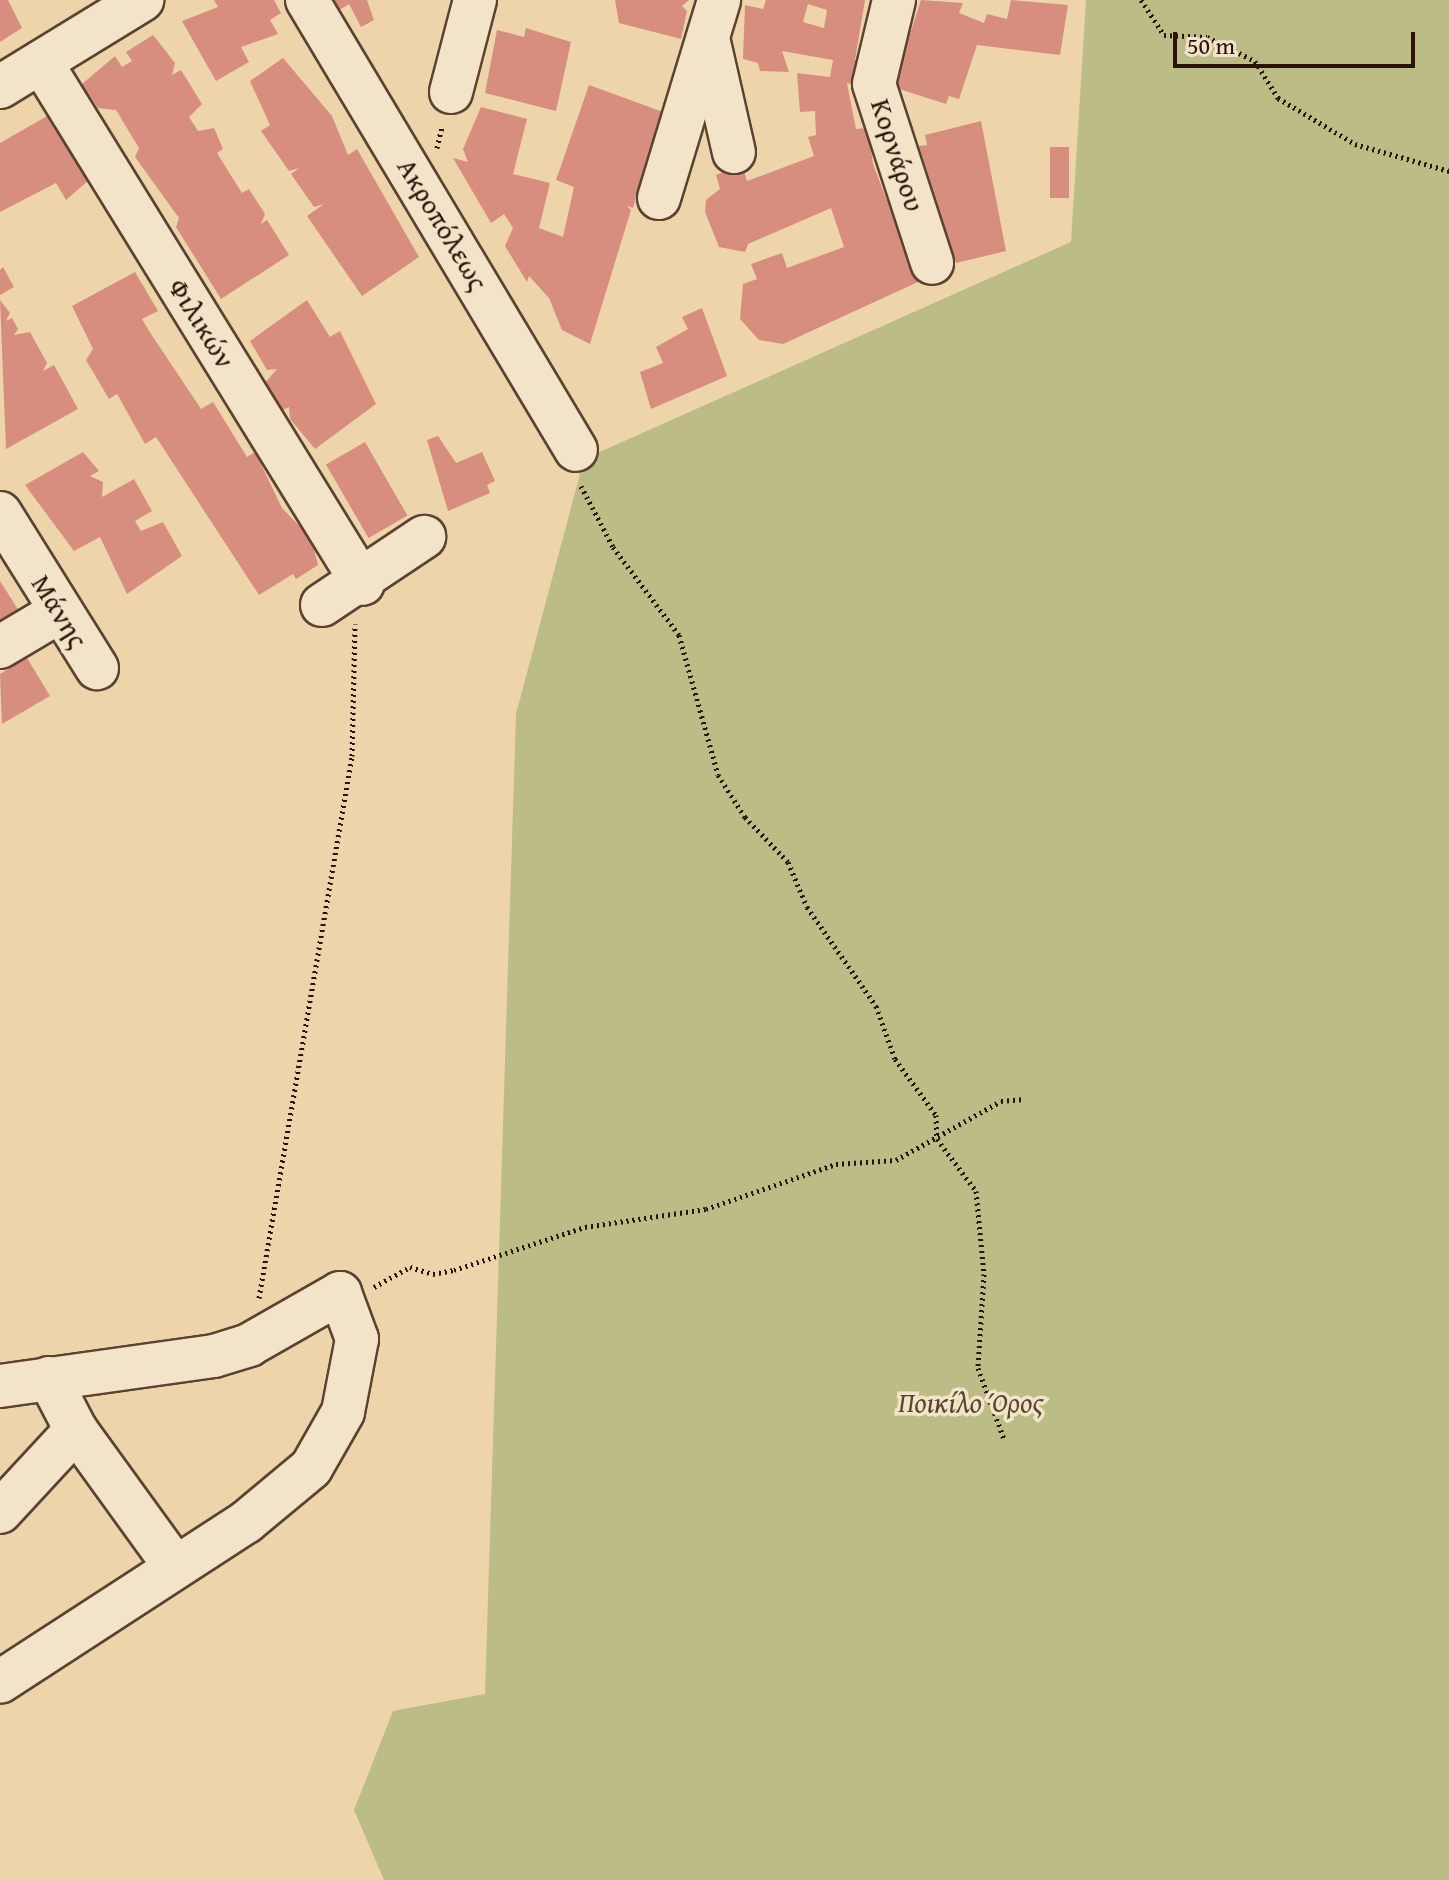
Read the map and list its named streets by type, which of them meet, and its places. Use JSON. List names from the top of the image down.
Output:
{
  "streets": {
    "street": [
      "Κορνάρου",
      "Ακροπόλεως",
      "Φιλικών",
      "Μάνης"
    ]
  },
  "parks": ["Ποικίλο Όρος"],
  "scale_bar": "50 m"
}
